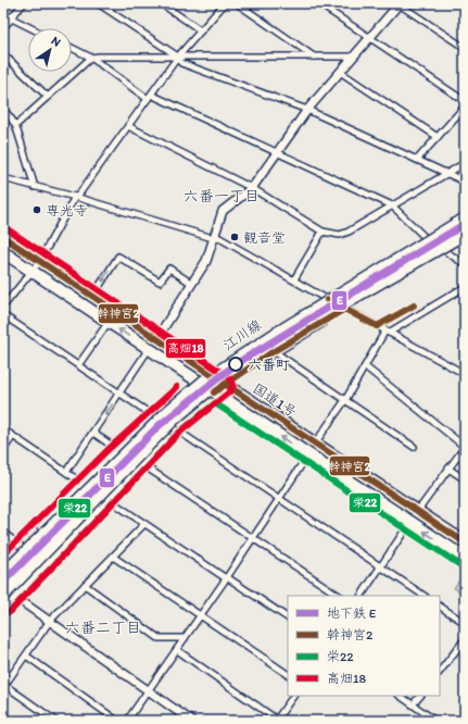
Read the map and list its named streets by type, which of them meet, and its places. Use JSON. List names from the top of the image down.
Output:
{
  "streets": {
    "highway": ["国道1号"],
    "main road": ["江川線"]
  },
  "crossings": [
    ["江川線", "国道1号"]
  ],
  "districts": ["六番一丁目", "六番二丁目"],
  "places": ["専光寺", "観音堂", "六番町"],
  "lines": [
    "metro line E",
    "transit line 高畑18",
    "transit line 幹神宮2",
    "transit line 栄22"
  ],
  "legend": [
    "地下鉄 E",
    "幹神宮2",
    "栄22",
    "高畑18"
  ],
  "north": "top right"
}
